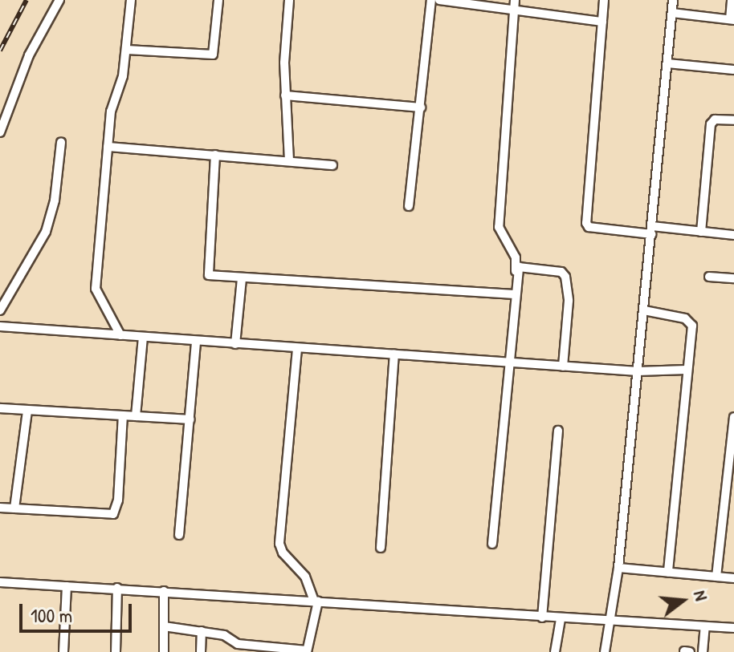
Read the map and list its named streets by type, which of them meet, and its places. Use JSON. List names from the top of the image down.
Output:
{
  "scale_bar": "100 m",
  "north": "right"
}
